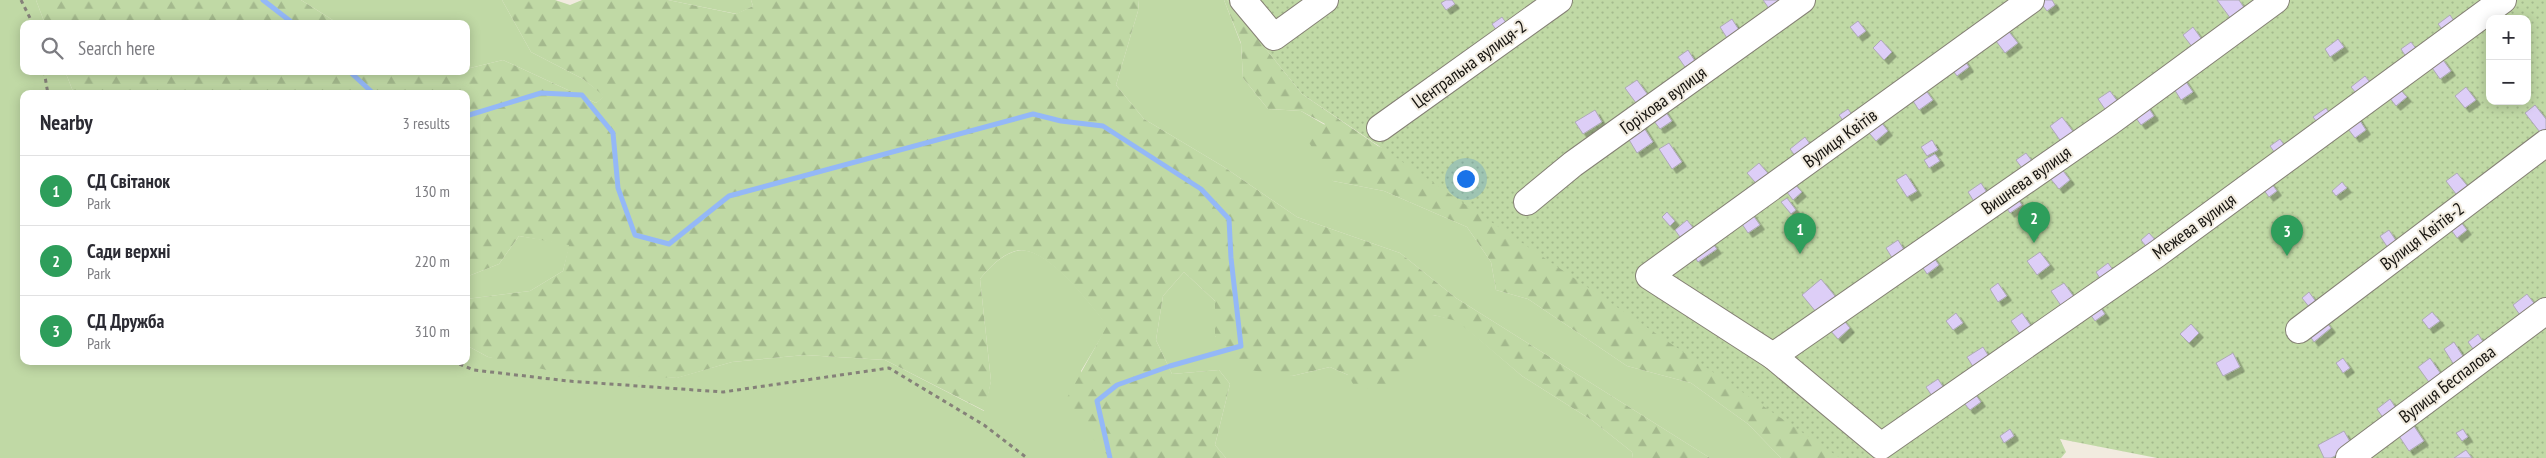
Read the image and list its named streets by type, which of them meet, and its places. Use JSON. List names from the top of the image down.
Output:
{
  "streets": {
    "lane": [
      "Центральна вулиця-2",
      "Горіхова вулиця",
      "Вулиця Квітів",
      "Вишнева вулиця",
      "Межева вулиця",
      "Вулиця Квітів-2",
      "Вулиця Беспалова"
    ]
  },
  "crossings": [
    ["Вулиця Квітів", "Вишнева вулиця"],
    ["Вулиця Квітів", "Межева вулиця"],
    ["Вишнева вулиця", "Межева вулиця"]
  ],
  "page": {
    "map_buttons": ["+", "−"],
    "search": "Search here",
    "heading": ["Nearby", "3 results"],
    "list": [
      {
        "mark": "1",
        "name": "СД Світанок",
        "note": "Park",
        "value": "130 m"
      },
      {
        "mark": "2",
        "name": "Сади верхні",
        "note": "Park",
        "value": "220 m"
      },
      {
        "mark": "3",
        "name": "СД Дружба",
        "note": "Park",
        "value": "310 m"
      }
    ],
    "pins": ["2", "1", "3"]
  }
}
